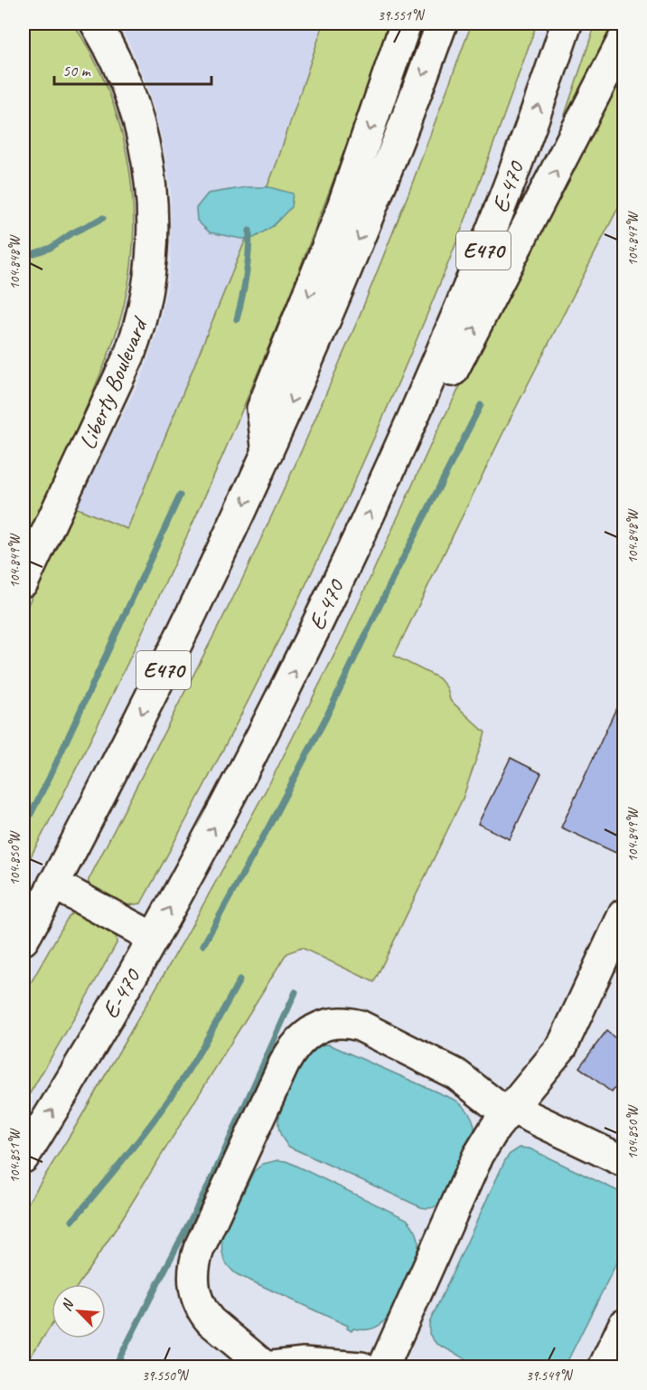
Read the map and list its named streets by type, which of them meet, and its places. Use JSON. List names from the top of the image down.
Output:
{
  "streets": {
    "main road": ["E-470", "E470", "Liberty Boulevard"]
  },
  "scale_bar": "50 m",
  "north": "top left",
  "coordinates": [
    "39.551°N",
    "104.847°W",
    "104.848°W",
    "104.849°W",
    "104.850°W",
    "104.851°W",
    "39.550°N",
    "39.549°N"
  ]
}
